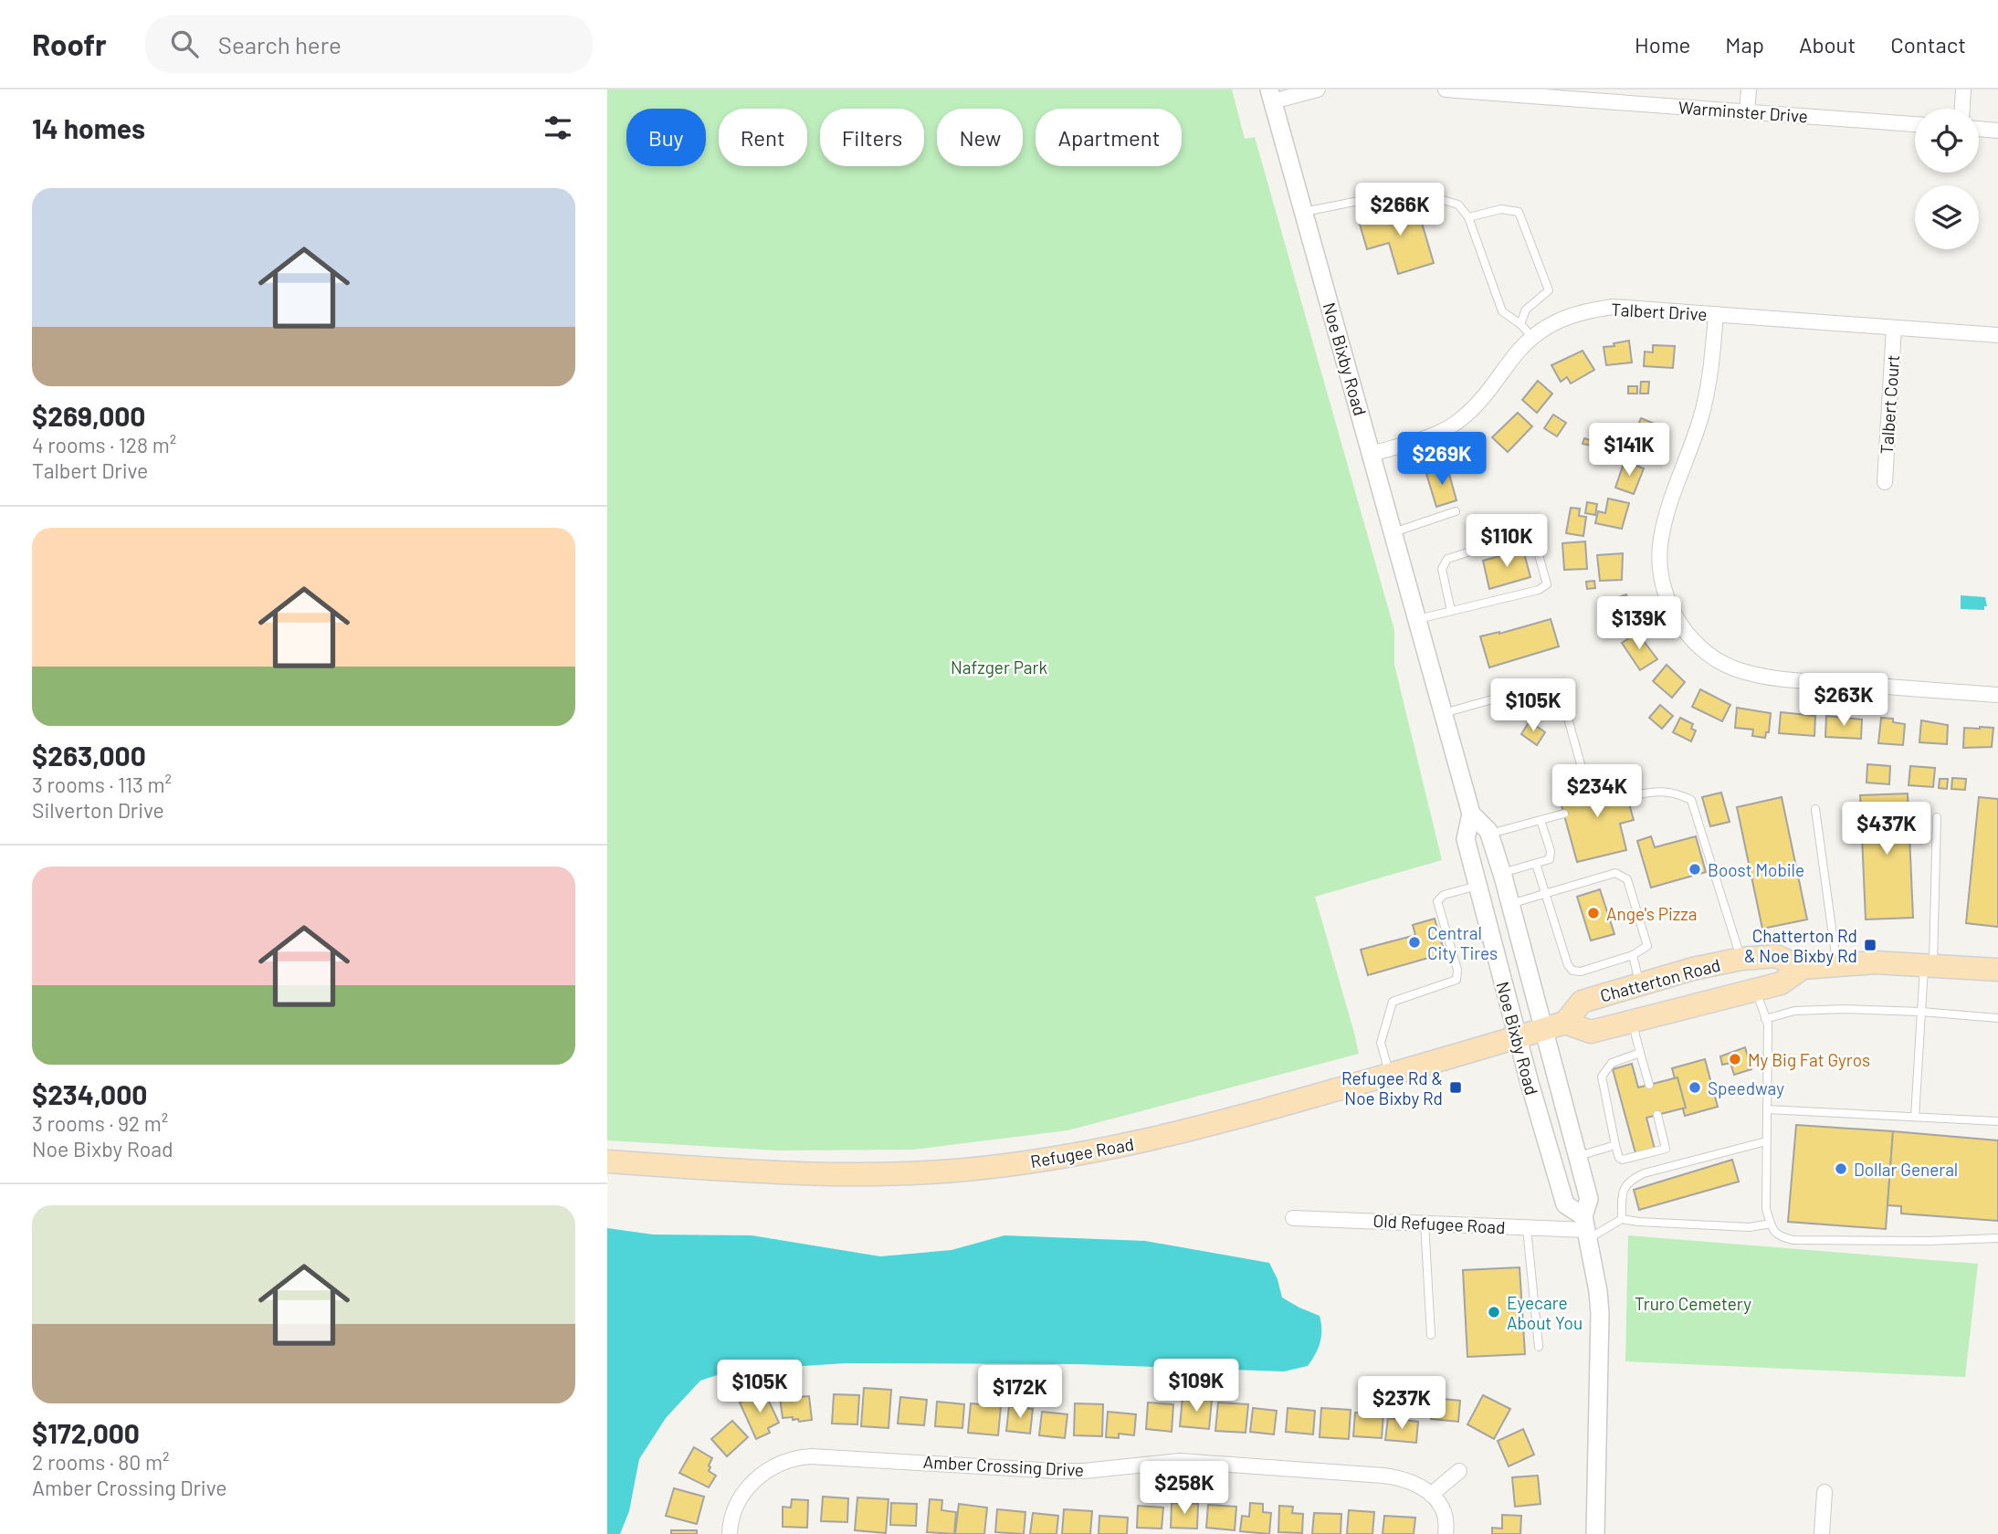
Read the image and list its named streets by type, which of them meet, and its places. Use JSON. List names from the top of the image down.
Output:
{
  "streets": {
    "main road": ["Chatterton Road", "Refugee Road"],
    "street": [
      "Warminster Drive",
      "Talbert Drive",
      "Noe Bixby Road",
      "Talbert Court",
      "Old Refugee Road",
      "Amber Crossing Drive"
    ]
  },
  "crossings": [
    ["Talbert Drive", "Noe Bixby Road"],
    ["Talbert Drive", "Talbert Court"],
    ["Noe Bixby Road", "Chatterton Road"],
    ["Noe Bixby Road", "Refugee Road"],
    ["Noe Bixby Road", "Old Refugee Road"],
    ["Chatterton Road", "Refugee Road"]
  ],
  "parks": ["Nafzger Park", "Truro Cemetery"],
  "places": {
    "other": [
      "Boost Mobile",
      "Ange's Pizza",
      "Central City Tires",
      "My Big Fat Gyros",
      "Speedway",
      "Dollar General",
      "Eyecare About You"
    ],
    "transit": ["Chatterton Rd & Noe Bixby Rd", "Refugee Rd & Noe Bixby Rd"]
  },
  "page": {
    "header": "Roofr",
    "search": "Search here",
    "nav": [
      "Home",
      "Map",
      "About",
      "Contact"
    ],
    "heading": "14 homes",
    "chip": [
      "Buy",
      "Rent",
      "Filters",
      "New",
      "Apartment"
    ],
    "list": [
      {
        "name": "$269,000",
        "note": "4 rooms · 128 m² · Talbert Drive"
      },
      {
        "name": "$263,000",
        "note": "3 rooms · 113 m² · Silverton Drive"
      },
      {
        "name": "$234,000",
        "note": "3 rooms · 92 m² · Noe Bixby Road"
      },
      {
        "name": "$172,000",
        "note": "2 rooms · 80 m² · Amber Crossing Drive"
      }
    ],
    "price": [
      "$266K",
      "$141K",
      "$269K",
      "$110K",
      "$139K",
      "$263K",
      "$105K",
      "$234K",
      "$437K",
      "$109K",
      "$105K",
      "$172K",
      "$237K",
      "$258K"
    ]
  }
}
